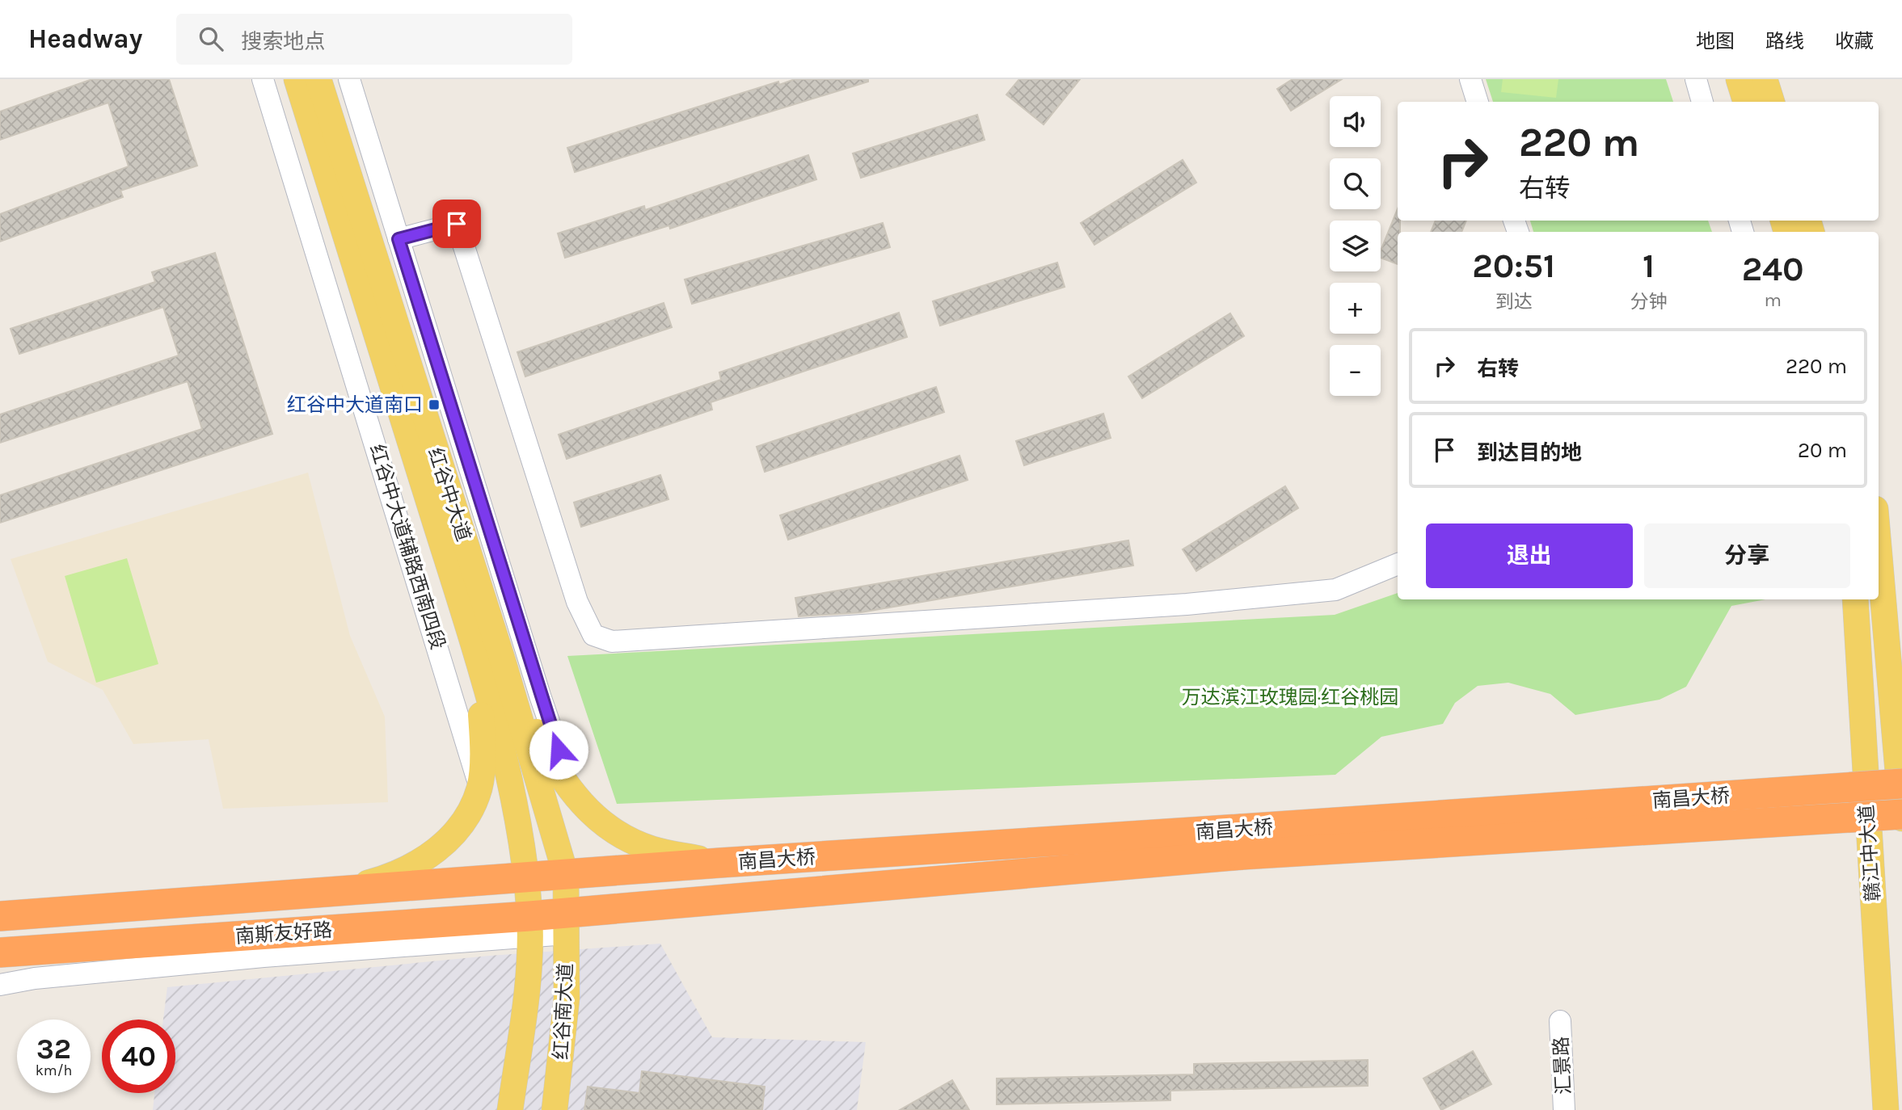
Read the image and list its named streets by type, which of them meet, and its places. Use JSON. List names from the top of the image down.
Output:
{
  "streets": {
    "highway": ["南昌大桥", "南斯友好路"],
    "main road": ["红谷中大道", "赣江中大道", "红谷南大道"],
    "street": ["红谷中大道辅路西南四段", "汇景路"]
  },
  "crossings": [
    ["红谷中大道", "南昌大桥"],
    ["红谷中大道", "南斯友好路"],
    ["红谷中大道", "红谷南大道"],
    ["南昌大桥", "赣江中大道"],
    ["南昌大桥", "南斯友好路"],
    ["南昌大桥", "红谷南大道"],
    ["南斯友好路", "红谷南大道"]
  ],
  "parks": ["万达滨江玫瑰园·红谷桃园"],
  "places": {
    "transit": ["红谷中大道南口"]
  },
  "page": {
    "header": "Headway",
    "search": "搜索地点",
    "nav": ["地图", "路线", "收藏"],
    "map_buttons": ["+", "−"],
    "turn": ["220 m", "右转"],
    "eta": [
      "20:51",
      "到达",
      "1",
      "分钟",
      "240",
      "m"
    ],
    "list": [
      {
        "name": "右转",
        "value": "220 m"
      },
      {
        "name": "到达目的地",
        "value": "20 m"
      }
    ],
    "buttons": ["退出", "分享"],
    "speed": "32 km/h",
    "limit": "40"
  }
}
